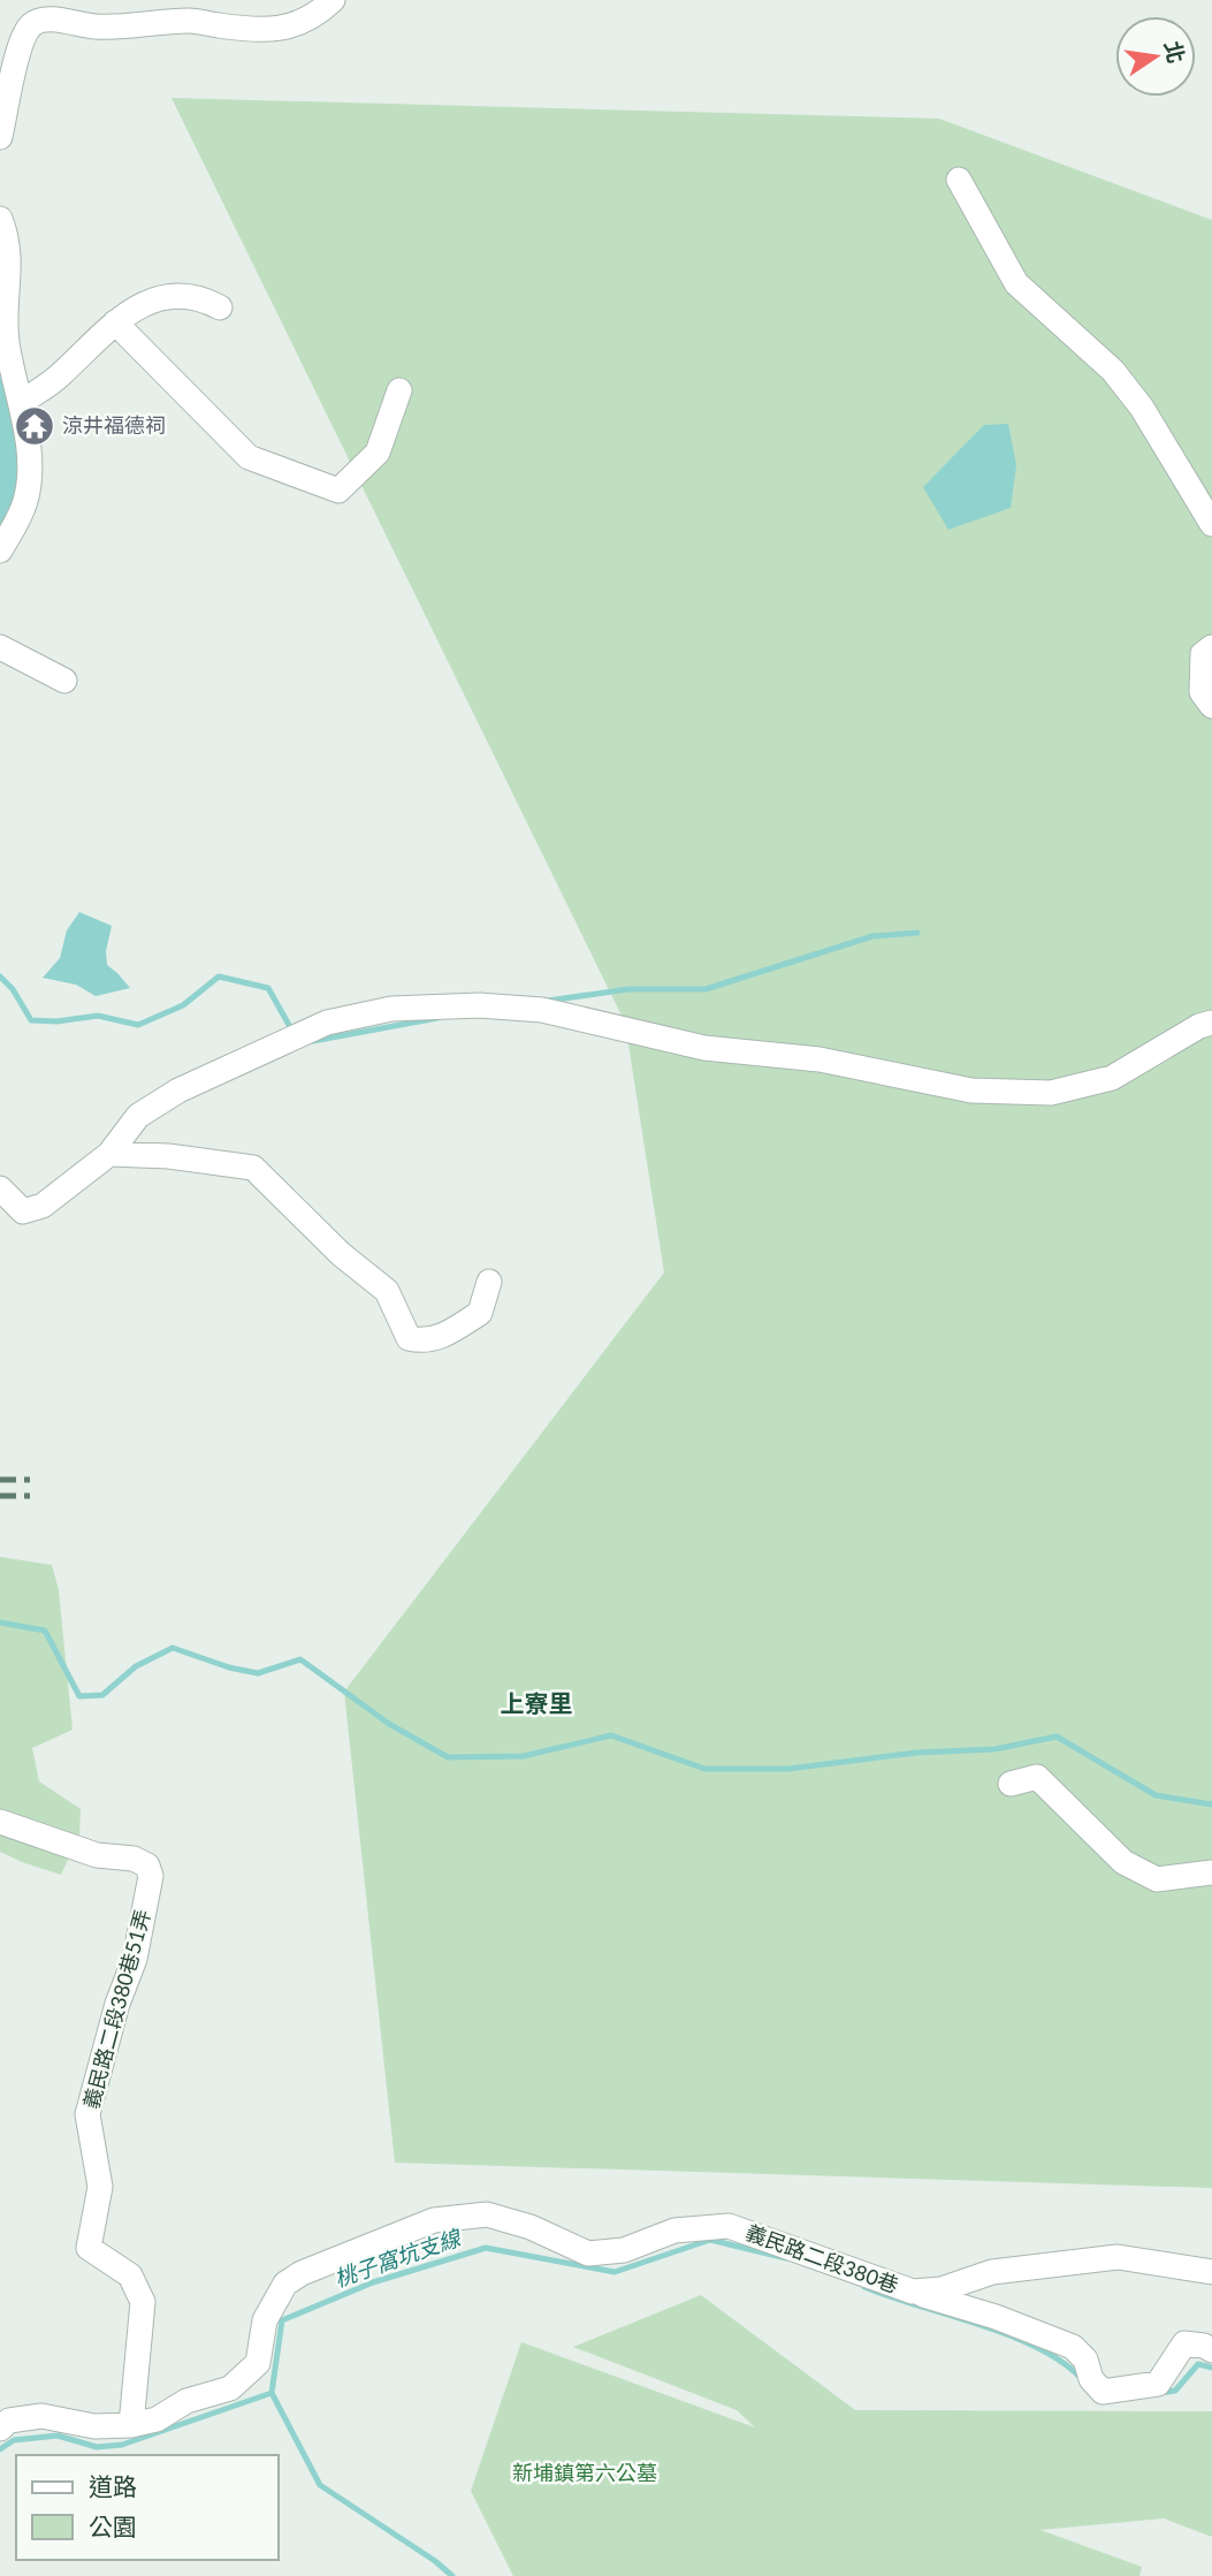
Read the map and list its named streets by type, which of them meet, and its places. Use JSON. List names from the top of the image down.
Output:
{
  "streets": {
    "lane": ["義民路二段380巷51弄", "義民路二段380巷"]
  },
  "crossings": [
    ["義民路二段380巷51弄", "義民路二段380巷"]
  ],
  "districts": ["上寮里"],
  "water": ["桃子窩坑支線"],
  "parks": ["新埔鎮第六公墓"],
  "places": {
    "temple": ["涼井福德祠"]
  },
  "legend": ["道路", "公園"],
  "north": "right"
}
